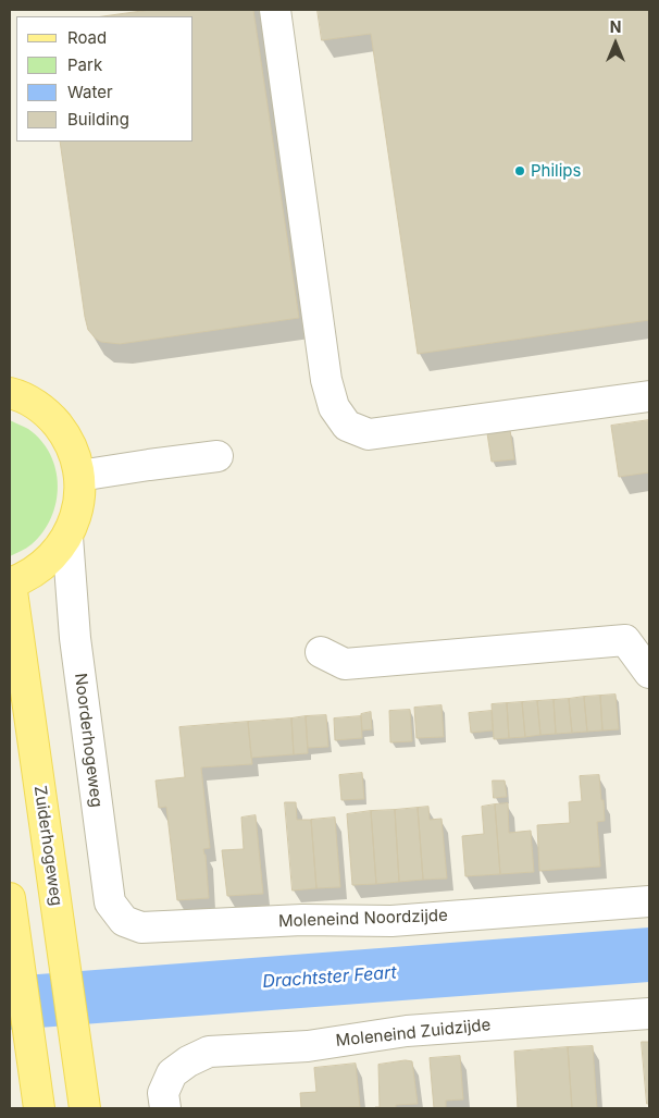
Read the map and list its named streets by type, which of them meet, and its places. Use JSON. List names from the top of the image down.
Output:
{
  "streets": {
    "main road": ["Zuiderhogeweg"],
    "street": ["Noorderhogeweg", "Moleneind Noordzijde", "Moleneind Zuidzijde"]
  },
  "crossings": [
    ["Noorderhogeweg", "Moleneind Noordzijde"]
  ],
  "water": ["Drachtster Feart"],
  "places": ["Philips"],
  "legend": [
    "Road",
    "Park",
    "Water",
    "Building"
  ],
  "north": "top"
}
